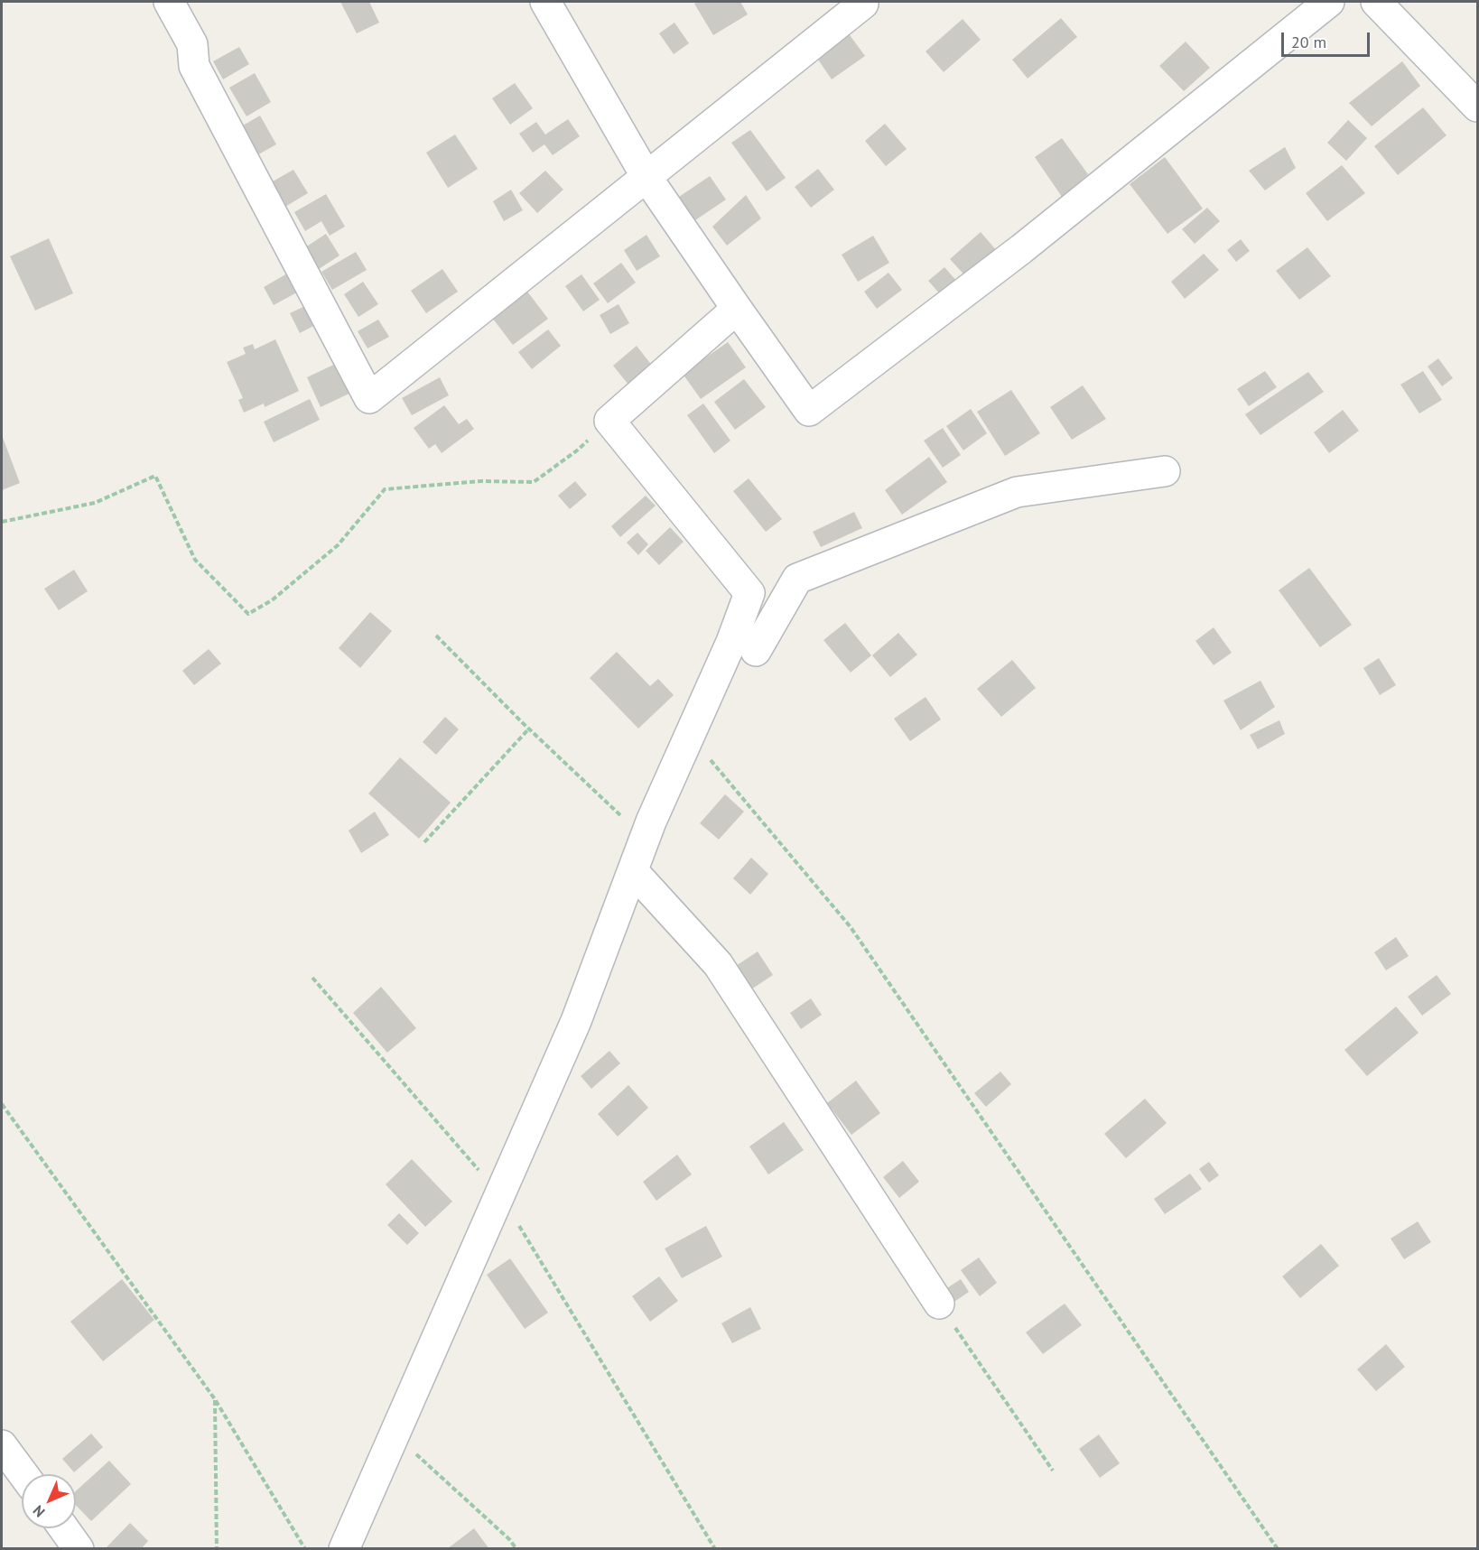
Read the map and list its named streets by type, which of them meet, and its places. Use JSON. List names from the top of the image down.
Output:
{
  "scale_bar": "20 m",
  "north": "bottom left"
}
